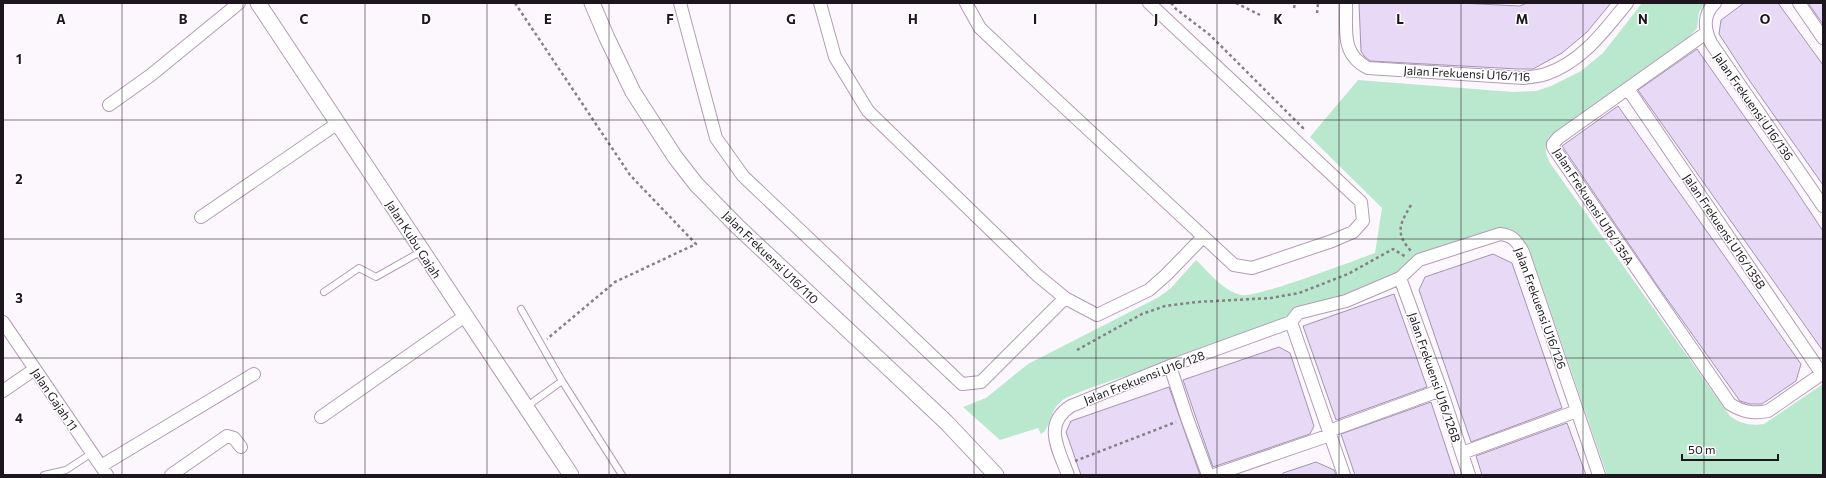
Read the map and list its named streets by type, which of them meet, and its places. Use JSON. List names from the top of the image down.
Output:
{
  "streets": {
    "street": [
      "Jalan Frekuensi U16/116",
      "Jalan Frekuensi U16/136",
      "Jalan Frekuensi U16/135A",
      "Jalan Frekuensi U16/135B",
      "Jalan Kubu Gajah",
      "Jalan Frekuensi U16/110",
      "Jalan Frekuensi U16/126",
      "Jalan Frekuensi U16/128",
      "Jalan Frekuensi U16/126B",
      "Jalan Gajah 11"
    ]
  },
  "crossings": [
    ["Jalan Frekuensi U16/136", "Jalan Frekuensi U16/135A"],
    ["Jalan Frekuensi U16/135A", "Jalan Frekuensi U16/135B"],
    ["Jalan Frekuensi U16/126", "Jalan Frekuensi U16/128"],
    ["Jalan Frekuensi U16/126", "Jalan Frekuensi U16/126B"],
    ["Jalan Frekuensi U16/128", "Jalan Frekuensi U16/126B"]
  ],
  "scale_bar": "50 m",
  "grid": {
    "columns": [
      "A",
      "B",
      "C",
      "D",
      "E",
      "F",
      "G",
      "H",
      "I",
      "J",
      "K",
      "L",
      "M",
      "N",
      "O"
    ],
    "rows": [
      "1",
      "2",
      "3",
      "4"
    ]
  }
}
